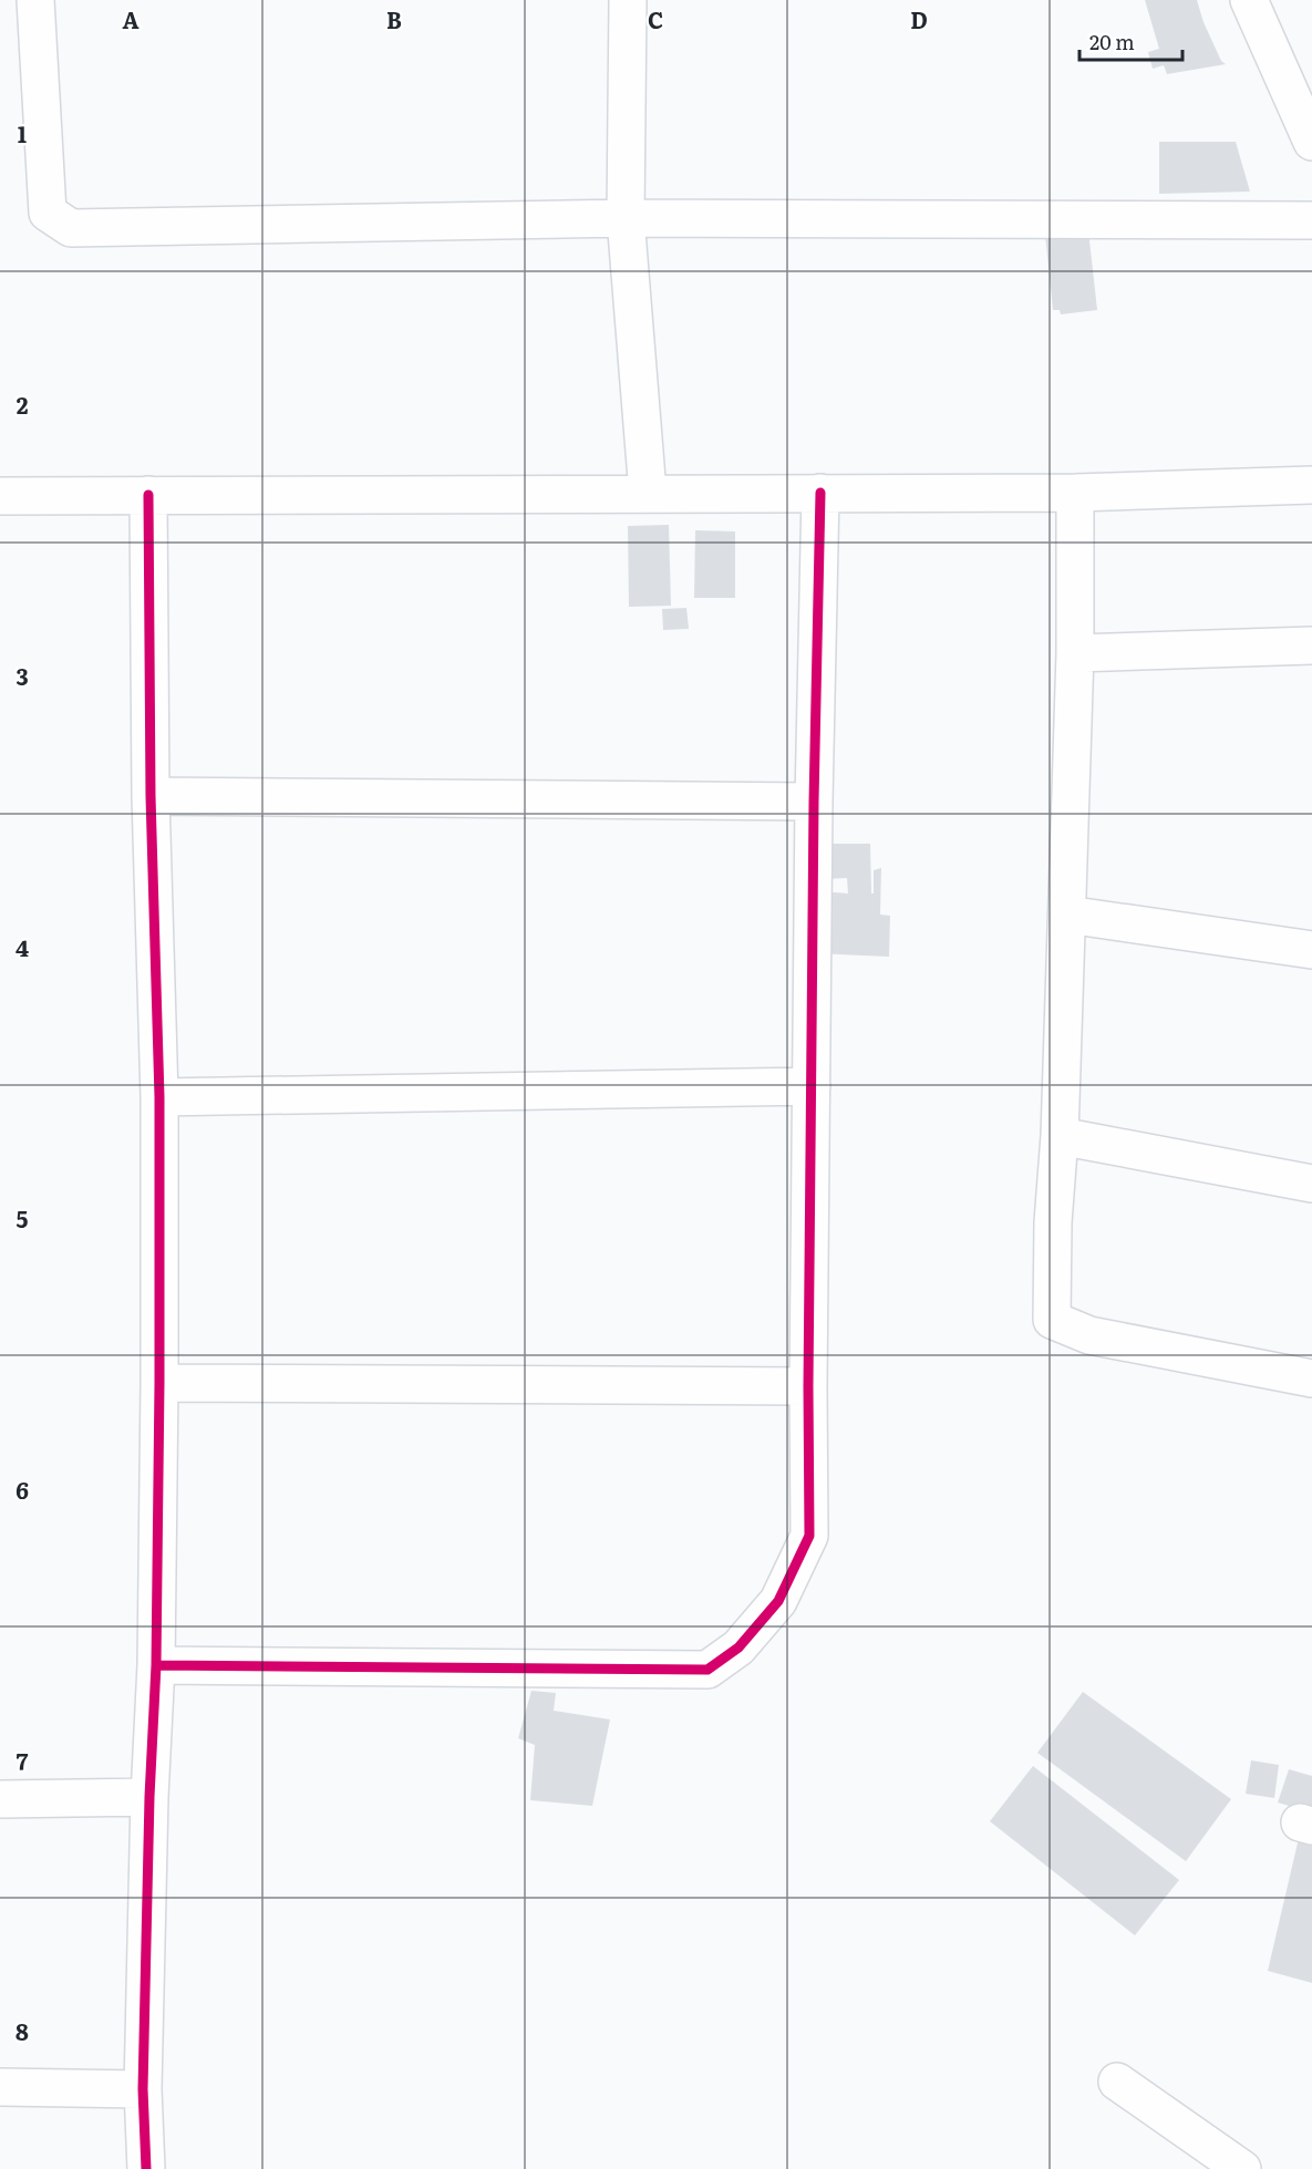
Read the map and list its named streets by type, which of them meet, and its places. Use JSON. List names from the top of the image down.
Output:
{
  "scale_bar": "20 m",
  "grid": {
    "columns": [
      "A",
      "B",
      "C",
      "D"
    ],
    "rows": [
      "1",
      "2",
      "3",
      "4",
      "5",
      "6",
      "7",
      "8"
    ]
  }
}
